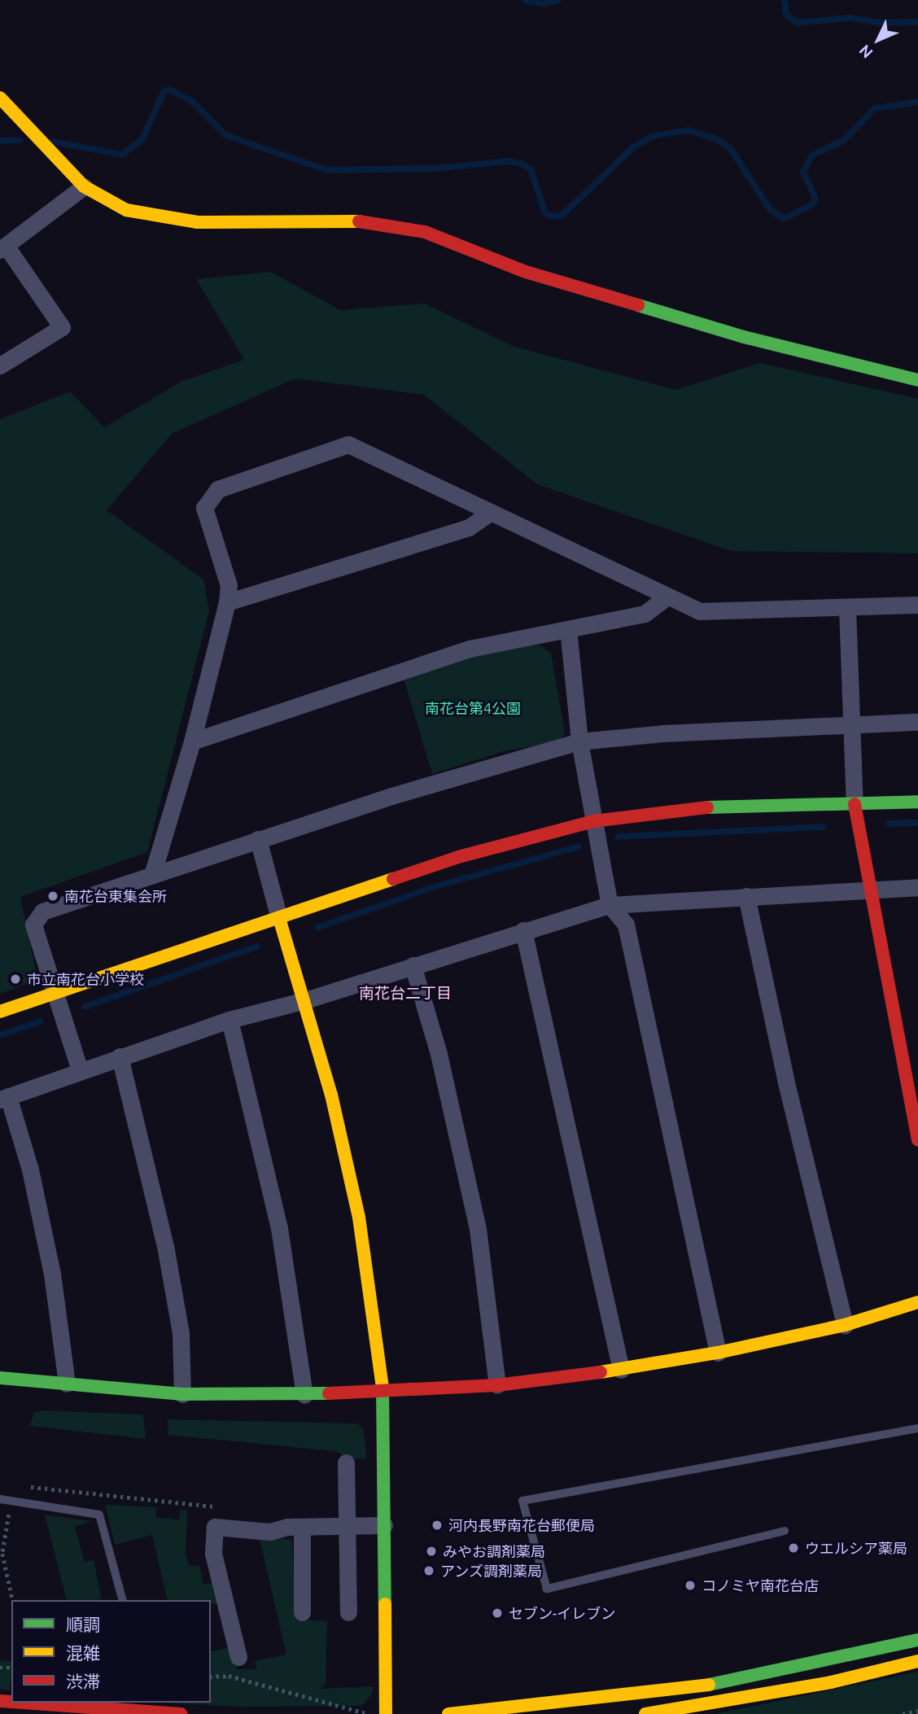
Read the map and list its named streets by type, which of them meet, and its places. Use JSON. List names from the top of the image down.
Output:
{
  "districts": ["南花台二丁目"],
  "parks": ["南花台第4公園"],
  "places": [
    "南花台東集会所",
    "市立南花台小学校",
    "河内長野南花台郵便局",
    "ウエルシア薬局",
    "みやお調剤薬局",
    "アンズ調剤薬局",
    "コノミヤ南花台店",
    "セブン-イレブン"
  ],
  "legend": ["順調", "混雑", "渋滞"],
  "north": "bottom left"
}
